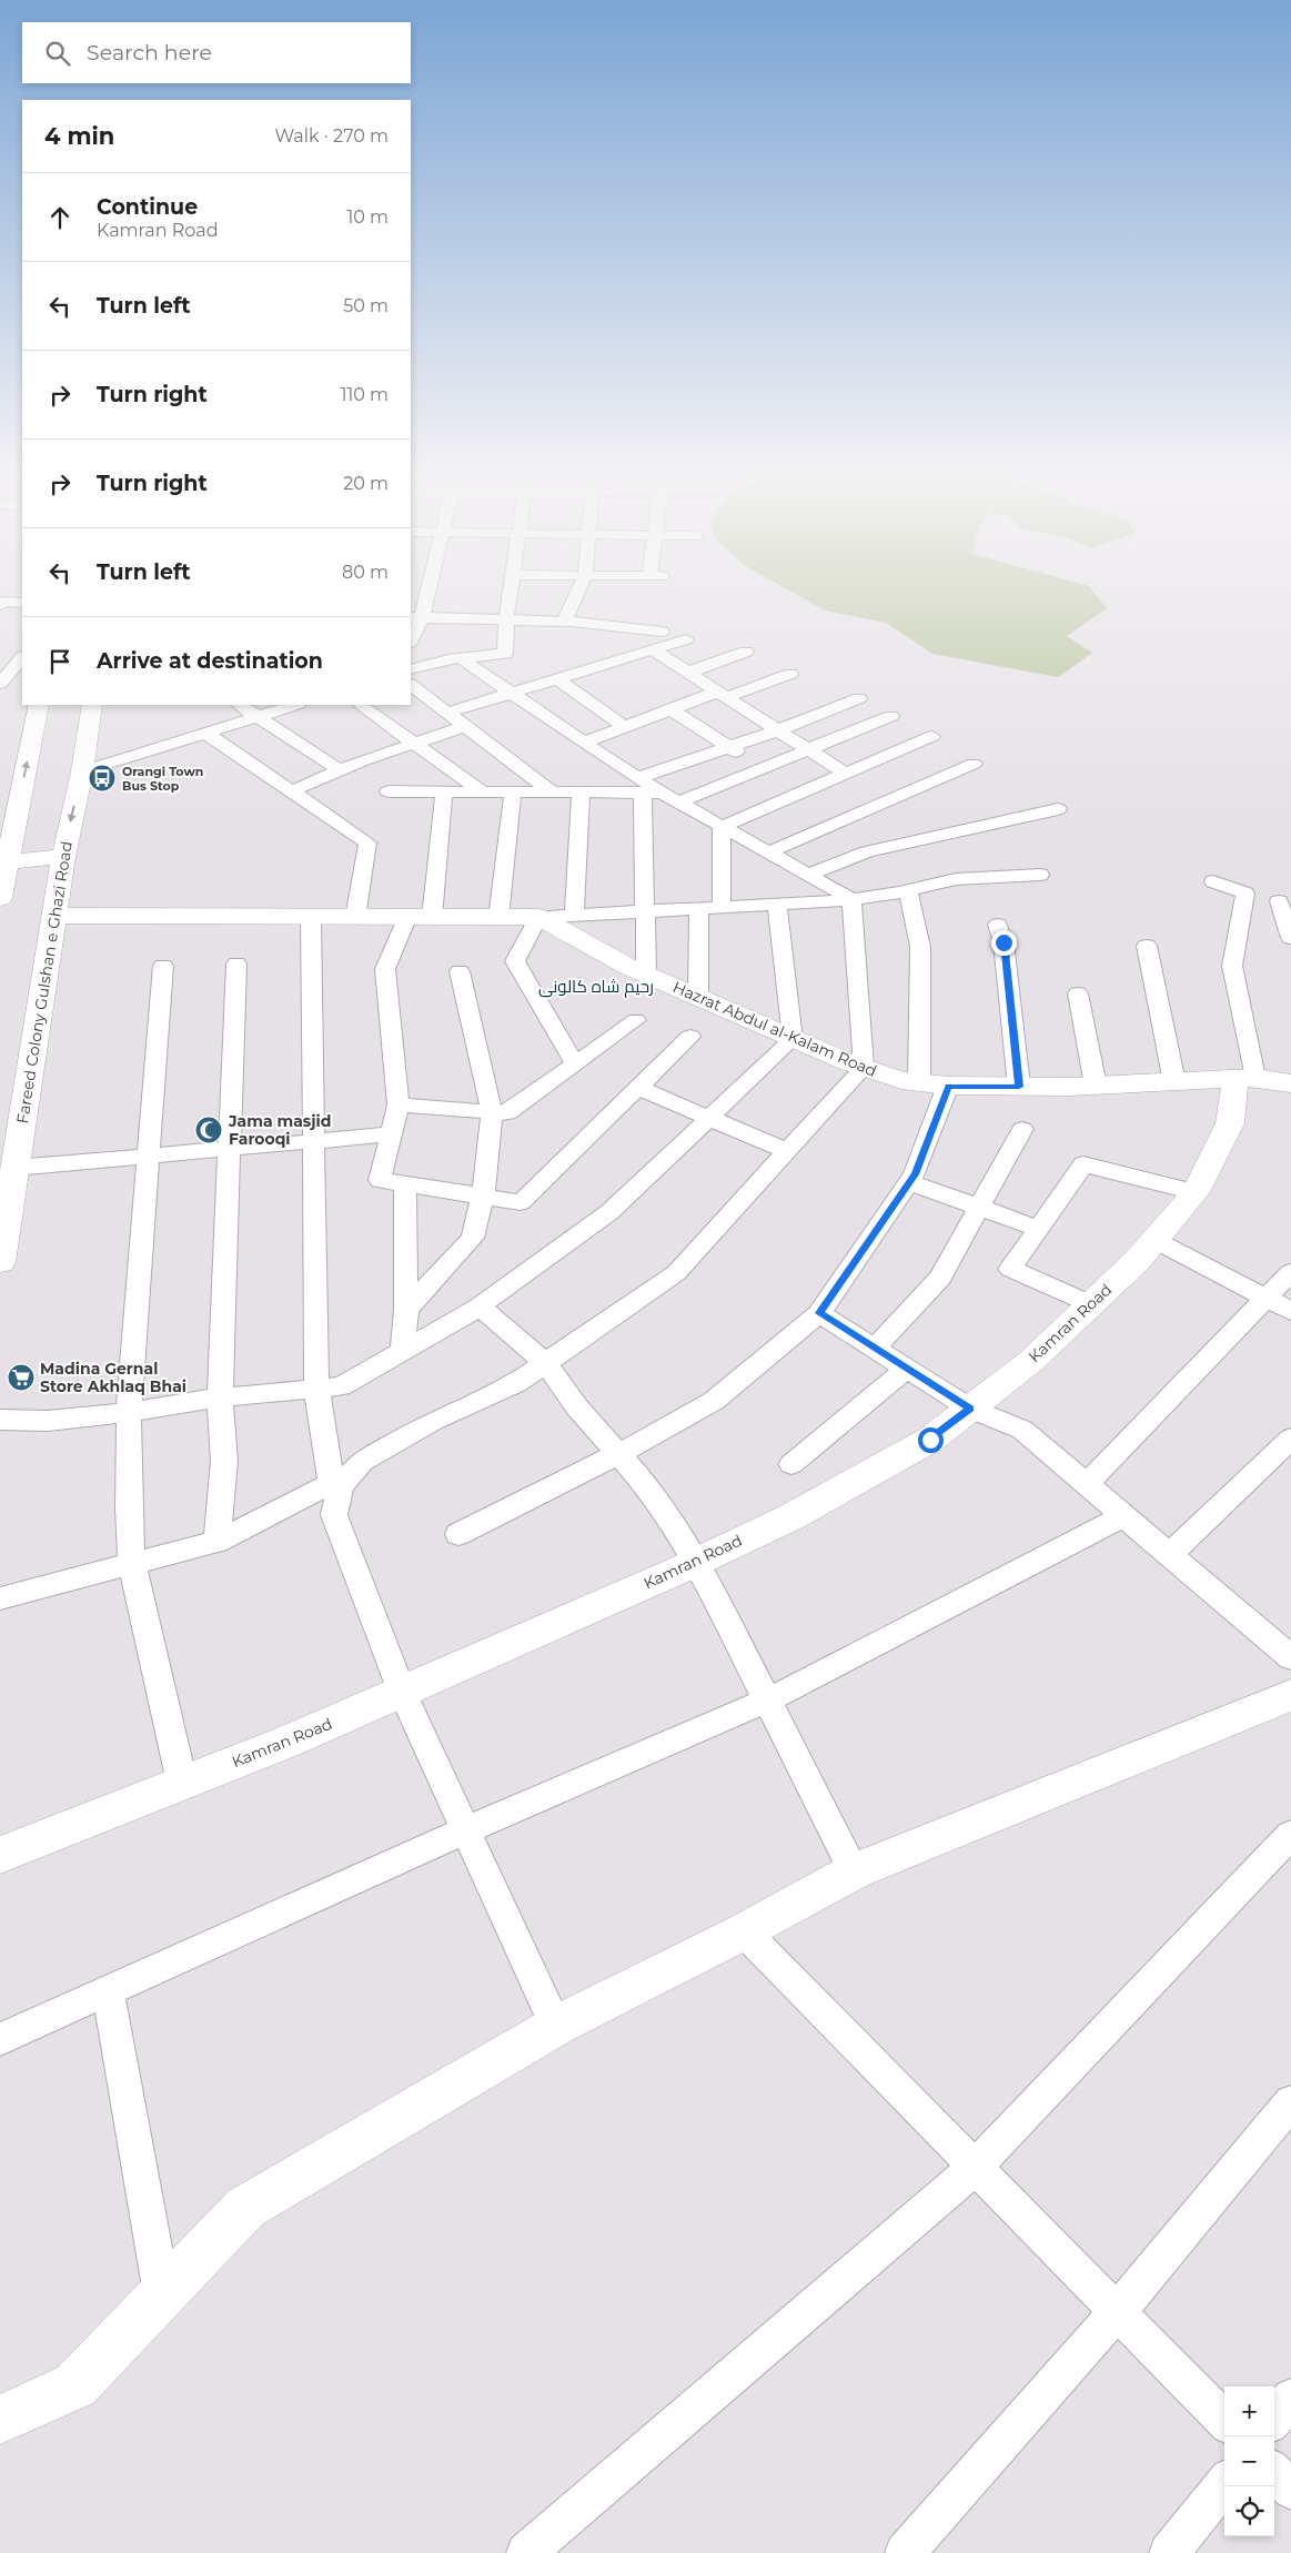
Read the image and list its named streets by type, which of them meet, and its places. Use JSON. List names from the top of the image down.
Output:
{
  "streets": {
    "street": ["Fareed Colony Gulshan e Ghazi Road", "Hazrat Abdul al-Kalam Road", "Kamran Road"]
  },
  "crossings": [
    ["Hazrat Abdul al-Kalam Road", "Kamran Road"]
  ],
  "districts": ["رحیم شاہ کالونی"],
  "places": {
    "bus stop": ["Orangi Town Bus Stop"],
    "mosque": ["Jama masjid Farooqi"],
    "supermarket": ["Madina Gernal Store Akhlaq Bhai"]
  },
  "page": {
    "search": "Search here",
    "heading": ["4 min", "Walk · 270 m"],
    "list": [
      ["Continue", "Kamran Road", "10 m"],
      ["Turn left", "50 m"],
      ["Turn right", "110 m"],
      ["Turn right", "20 m"],
      ["Turn left", "80 m"],
      "Arrive at destination"
    ],
    "map_buttons": ["+", "−"]
  }
}
